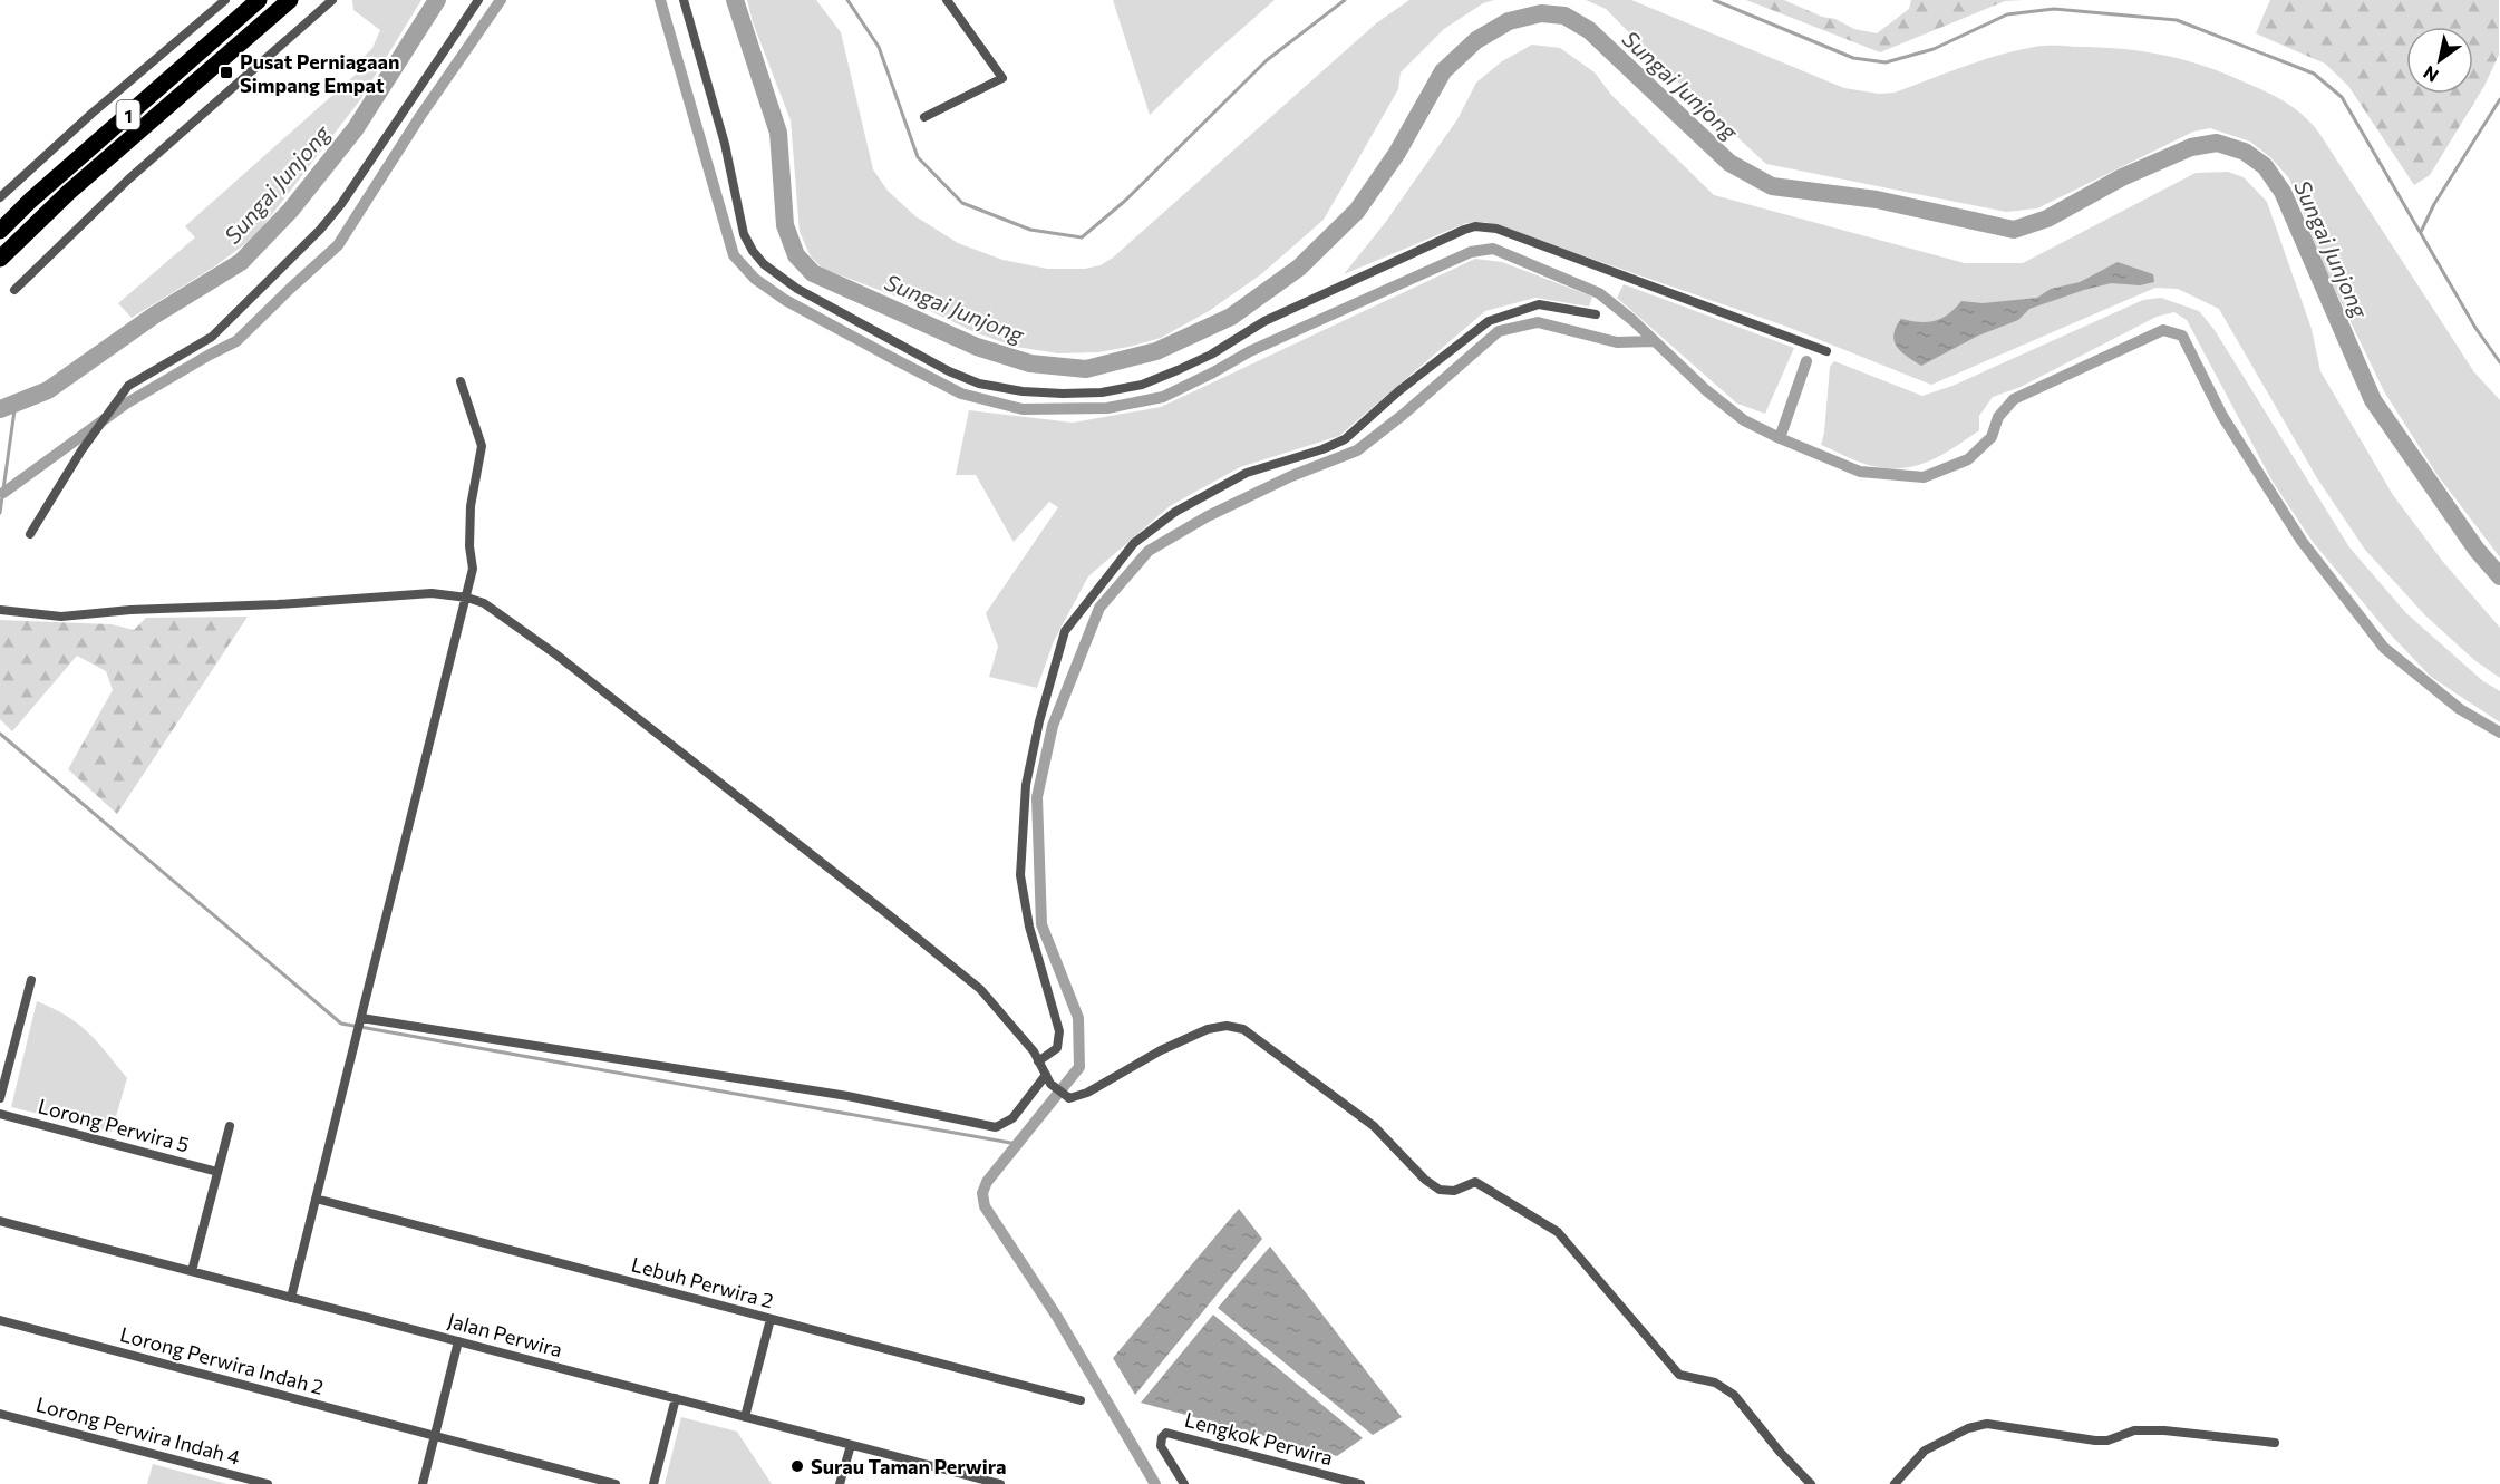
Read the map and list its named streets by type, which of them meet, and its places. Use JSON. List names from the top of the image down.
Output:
{
  "streets": {
    "highway": ["1"],
    "street": [
      "Lorong Perwira 5",
      "Lebuh Perwira 2",
      "Jalan Perwira",
      "Lorong Perwira Indah 2",
      "Lorong Perwira Indah 4",
      "Lengkok Perwira"
    ]
  },
  "water": ["Sungai Junjong"],
  "places": {
    "transit": ["Pusat Perniagaan Simpang Empat"],
    "other": ["Surau Taman Perwira"]
  },
  "north": "bottom left"
}
